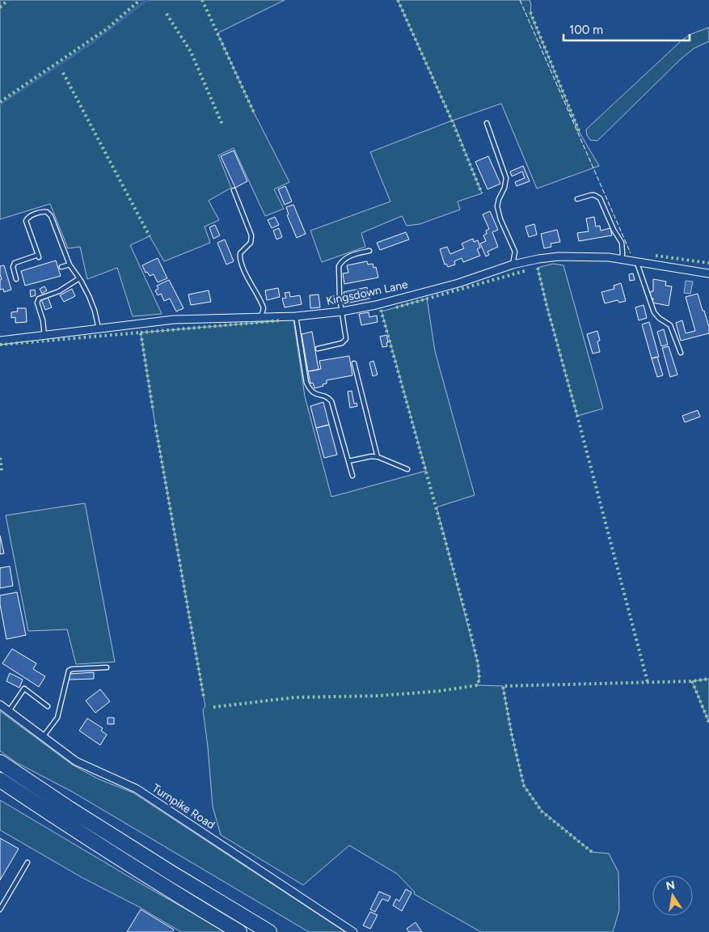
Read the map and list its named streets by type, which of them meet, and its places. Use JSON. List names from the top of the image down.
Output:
{
  "streets": {
    "street": ["Kingsdown Lane", "Turnpike Road"]
  },
  "scale_bar": "100 m",
  "north": "top"
}
